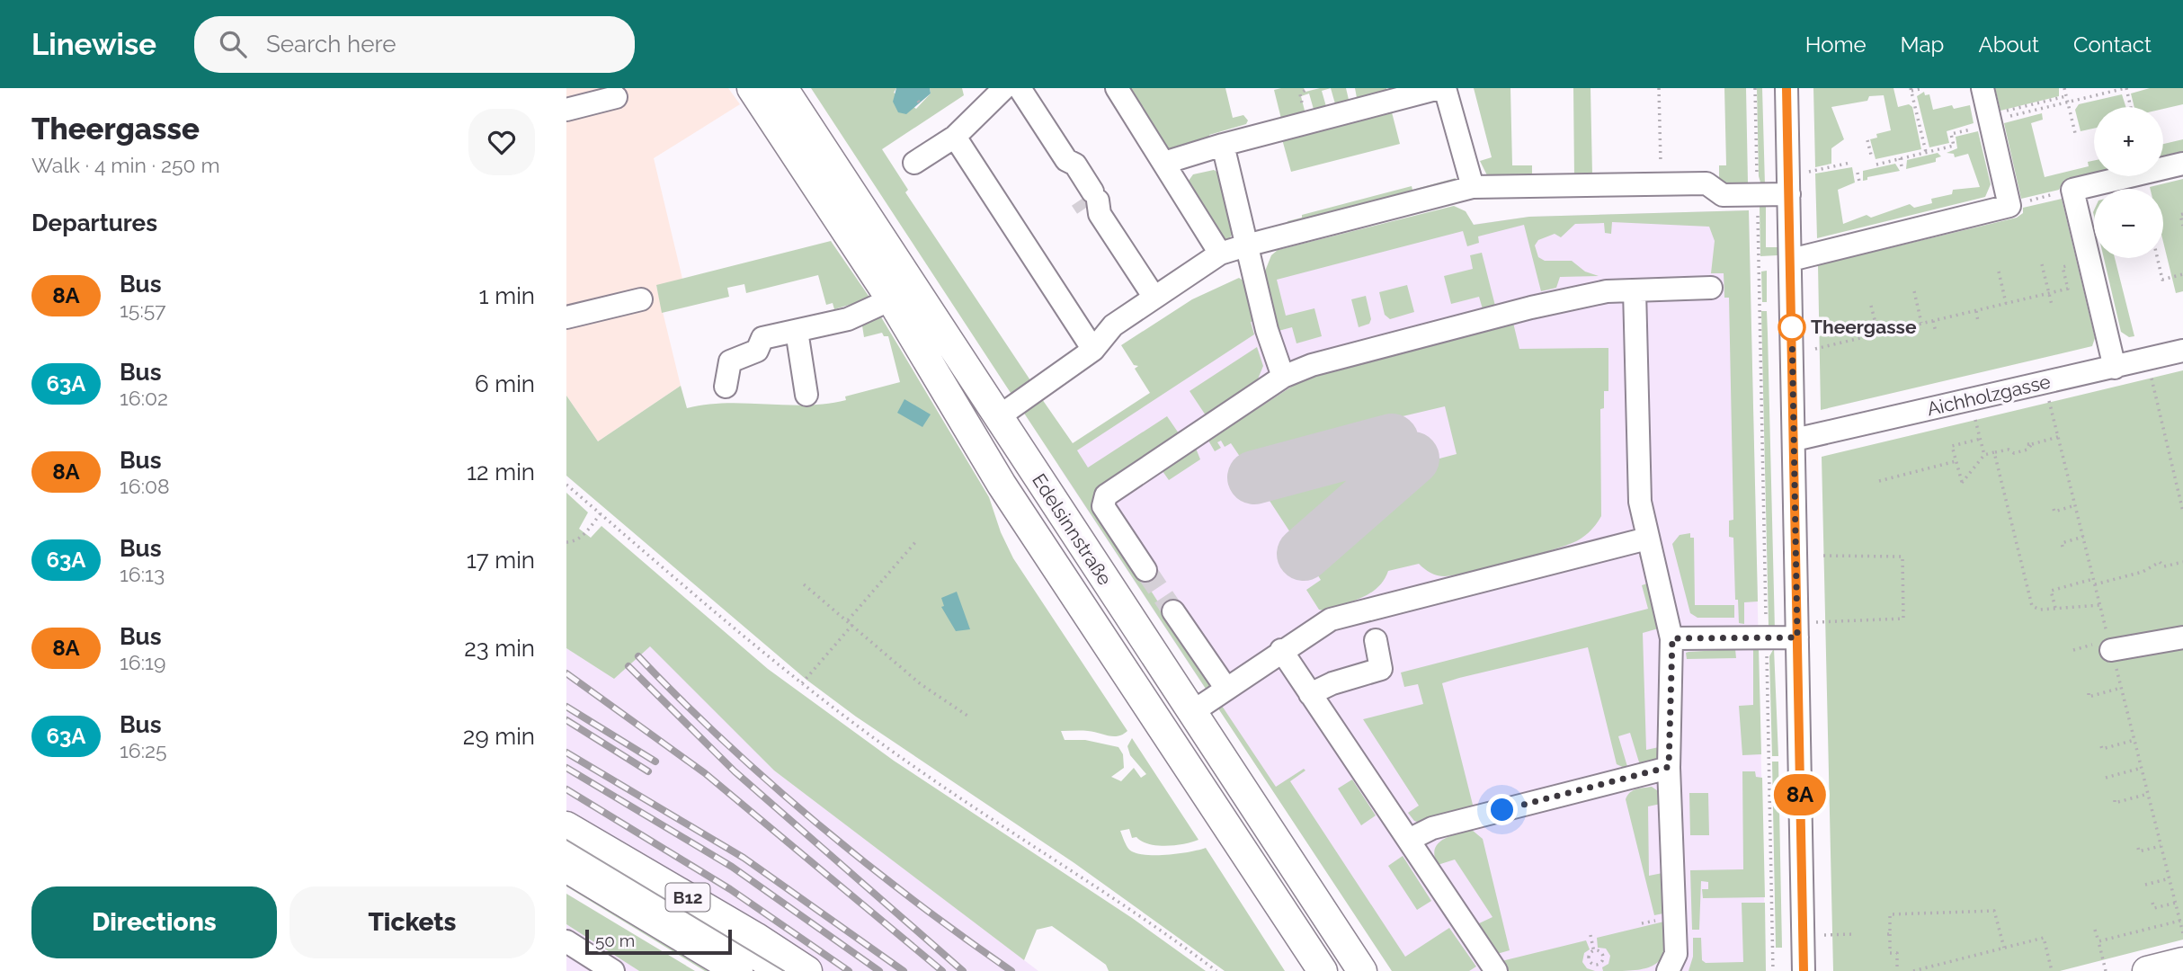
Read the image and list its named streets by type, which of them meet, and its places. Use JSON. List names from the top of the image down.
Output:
{
  "streets": {
    "main road": ["Edelsinnstraße", "B12"],
    "street": ["Aichholzgasse"]
  },
  "places": ["Theergasse"],
  "lines": ["bus line 8A"],
  "scale_bar": "50 m",
  "page": {
    "header": "Linewise",
    "search": "Search here",
    "nav": [
      "Home",
      "Map",
      "About",
      "Contact"
    ],
    "heading": [
      ["Theergasse", "Walk · 4 min · 250 m"],
      "Departures"
    ],
    "on_map": "8A",
    "map_buttons": ["+", "−"],
    "list": [
      {
        "mark": "8A",
        "name": "Bus",
        "note": "15:57",
        "value": "1 min"
      },
      {
        "mark": "63A",
        "name": "Bus",
        "note": "16:02",
        "value": "6 min"
      },
      {
        "mark": "8A",
        "name": "Bus",
        "note": "16:08",
        "value": "12 min"
      },
      {
        "mark": "63A",
        "name": "Bus",
        "note": "16:13",
        "value": "17 min"
      },
      {
        "mark": "8A",
        "name": "Bus",
        "note": "16:19",
        "value": "23 min"
      },
      {
        "mark": "63A",
        "name": "Bus",
        "note": "16:25",
        "value": "29 min"
      }
    ],
    "buttons": ["Directions", "Tickets"],
    "scale": "50 m"
  }
}
